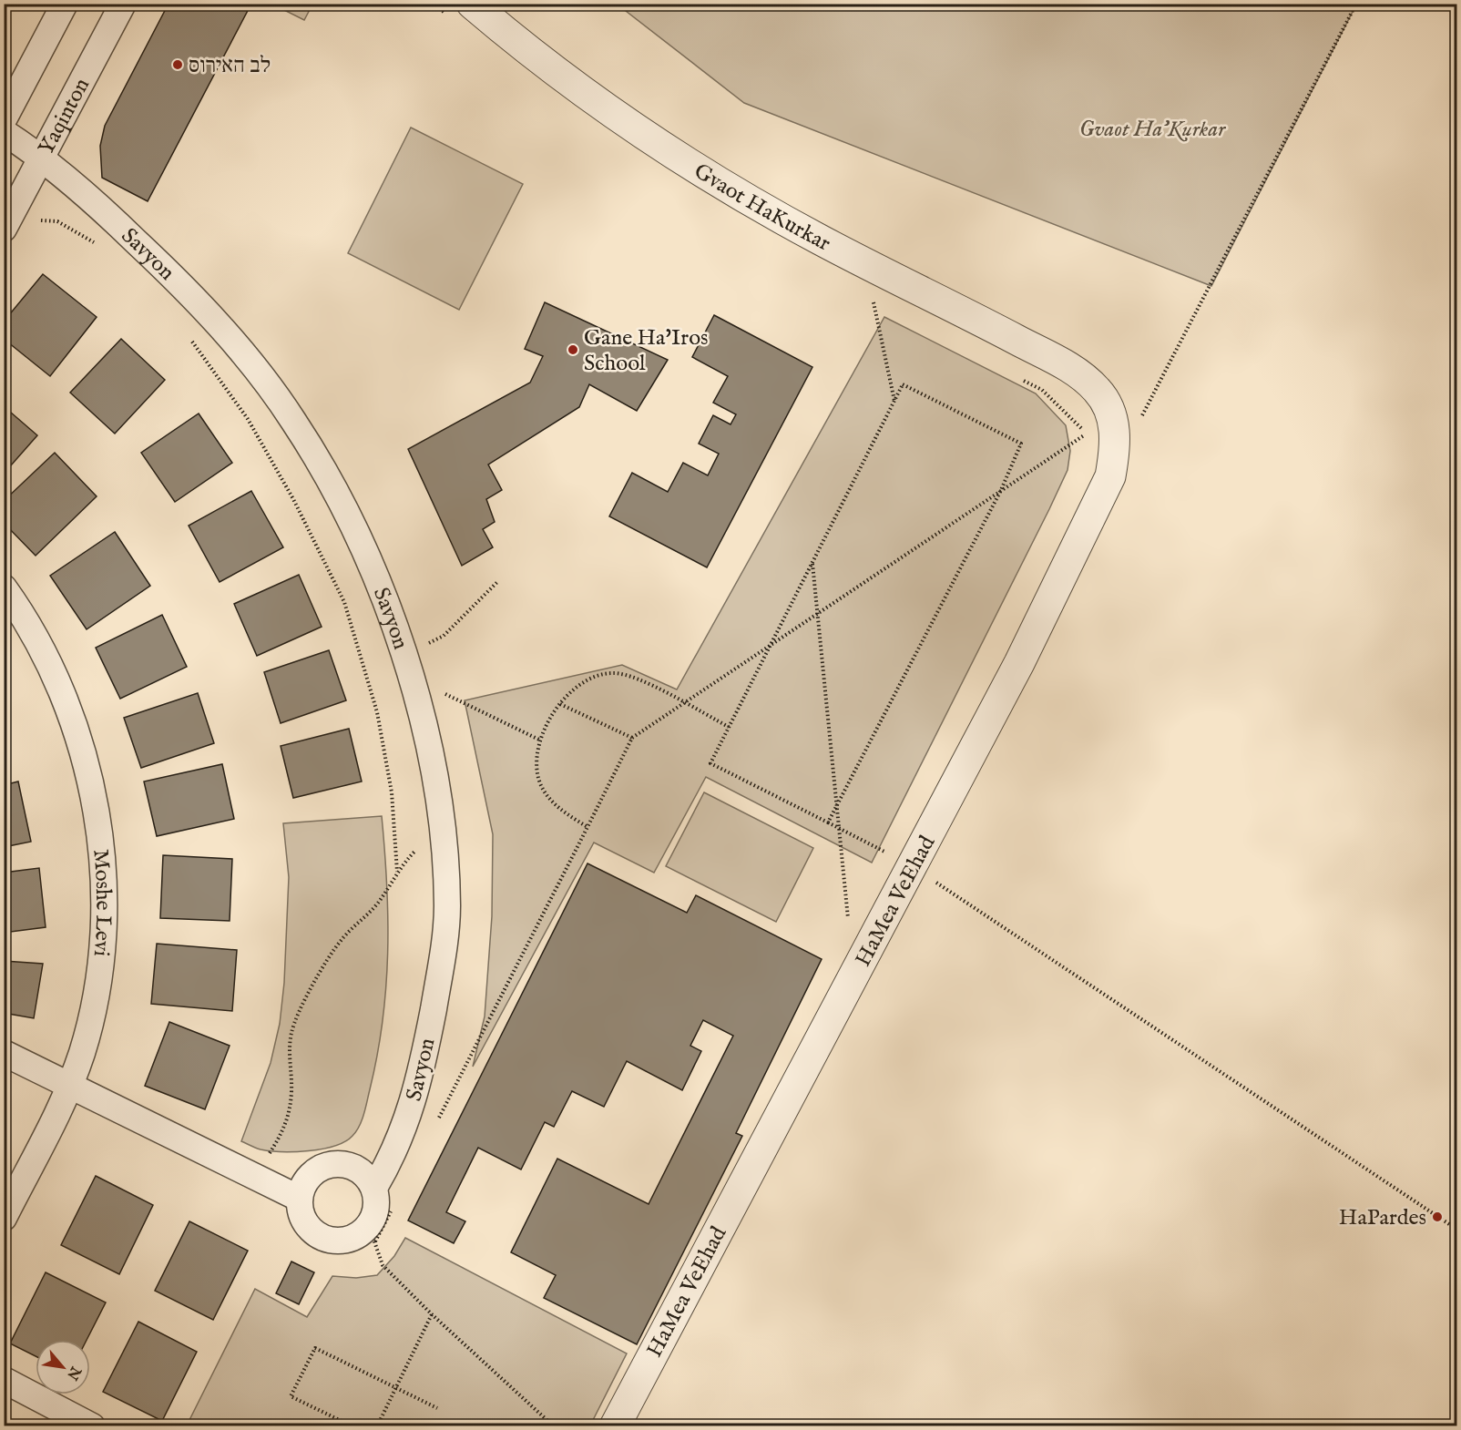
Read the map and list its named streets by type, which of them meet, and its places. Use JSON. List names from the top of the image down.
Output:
{
  "streets": {
    "street": [
      "Yaqinton",
      "Gvaot HaKurkar",
      "Savyon",
      "HaMea VeEhad",
      "Moshe Levi"
    ]
  },
  "crossings": [
    ["Yaqinton", "Savyon"],
    ["Gvaot HaKurkar", "HaMea VeEhad"]
  ],
  "parks": ["Gvaot Ha'Kurkar"],
  "places": ["לב האירוס", "Gane Ha'Iros School", "HaPardes"],
  "north": "bottom right"
}
